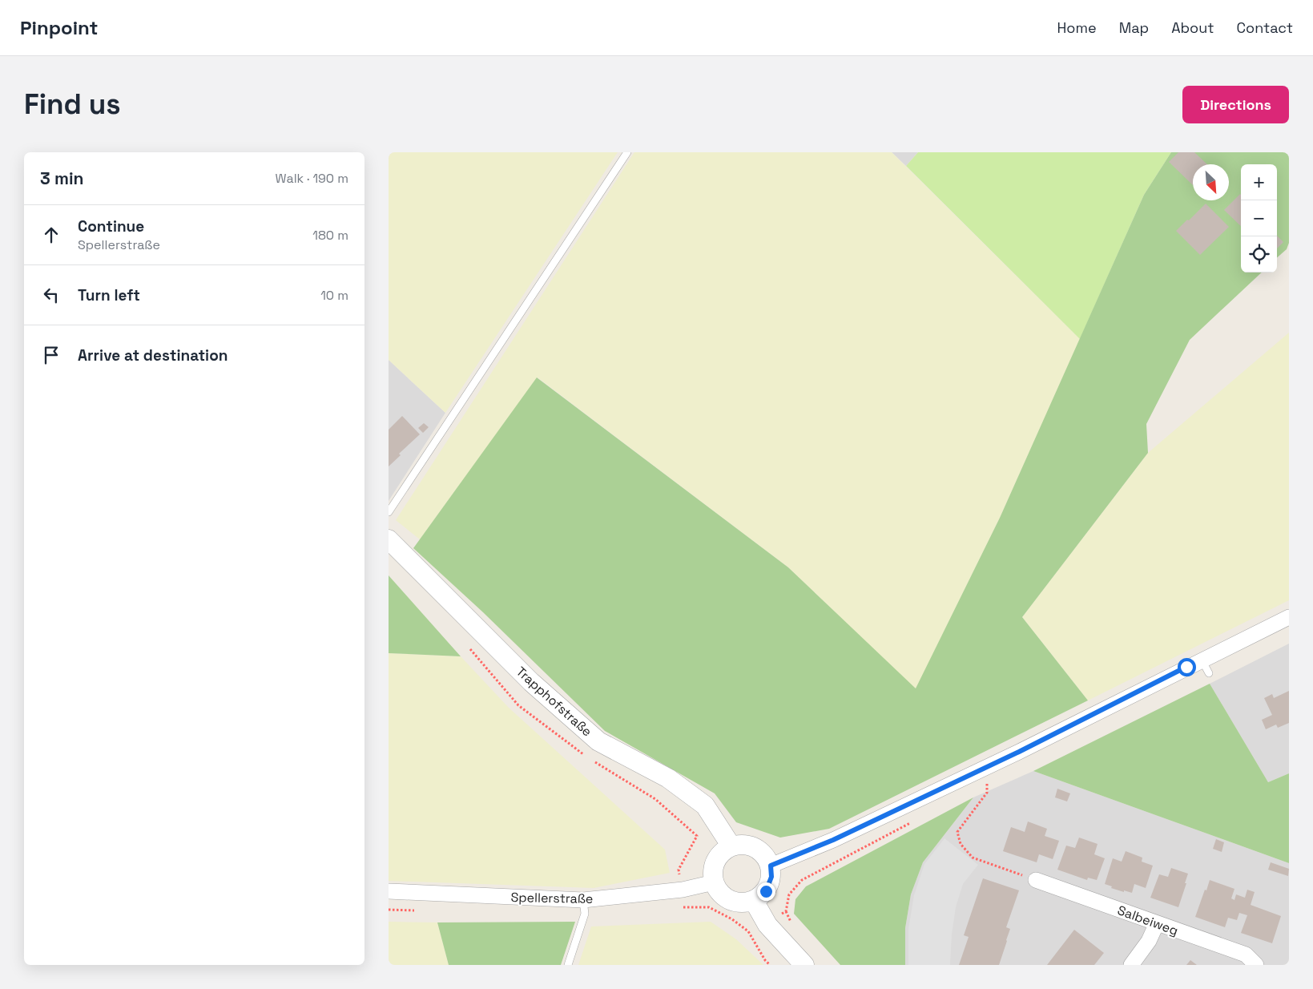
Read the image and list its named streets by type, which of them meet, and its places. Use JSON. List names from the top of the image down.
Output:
{
  "streets": {
    "street": ["Trapphofstraße", "Spellerstraße", "Salbeiweg"]
  },
  "crossings": [
    ["Trapphofstraße", "Spellerstraße"]
  ],
  "north": "bottom right",
  "page": {
    "header": "Pinpoint",
    "nav": [
      "Home",
      "Map",
      "About",
      "Contact"
    ],
    "buttons": "Directions",
    "title": "Find us",
    "heading": ["3 min", "Walk · 190 m"],
    "map_buttons": ["+", "−"],
    "list": [
      ["Continue", "Spellerstraße", "180 m"],
      ["Turn left", "10 m"],
      "Arrive at destination"
    ]
  }
}
